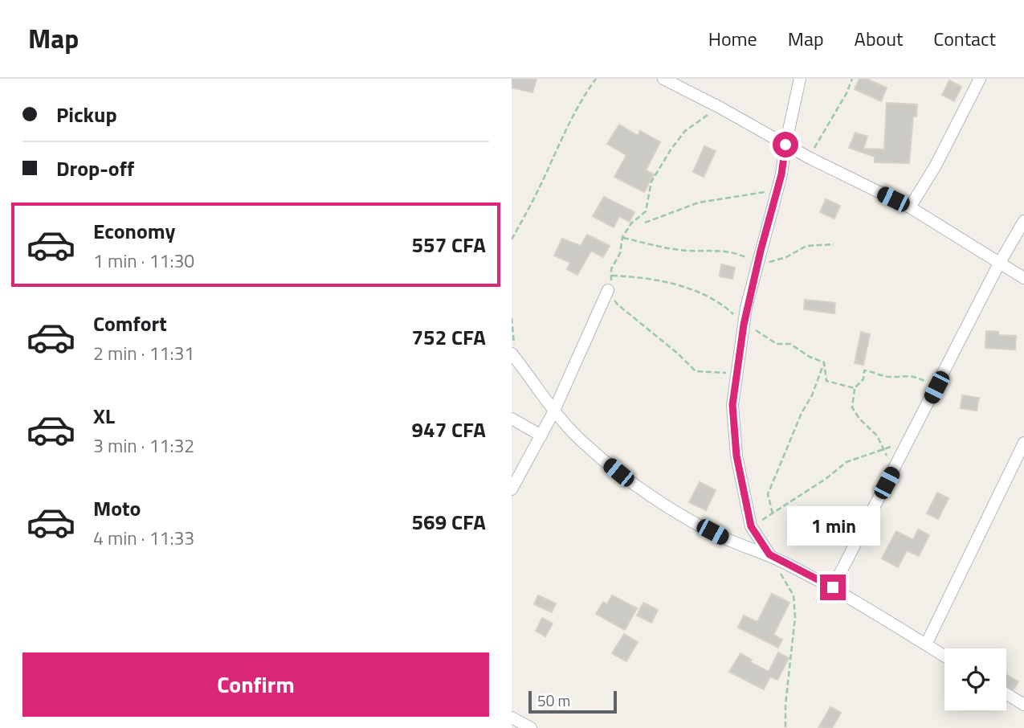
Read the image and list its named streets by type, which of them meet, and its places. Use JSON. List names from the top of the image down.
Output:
{
  "scale_bar": "50 m",
  "page": {
    "header": "Map",
    "nav": [
      "Home",
      "Map",
      "About",
      "Contact"
    ],
    "banner": ["Pickup", "Drop-off"],
    "list": [
      {
        "name": "Economy",
        "note": "1 min · 11:30",
        "value": "557 CFA"
      },
      {
        "name": "Comfort",
        "note": "2 min · 11:31",
        "value": "752 CFA"
      },
      {
        "name": "XL",
        "note": "3 min · 11:32",
        "value": "947 CFA"
      },
      {
        "name": "Moto",
        "note": "4 min · 11:33",
        "value": "569 CFA"
      }
    ],
    "bubble": "1 min",
    "buttons": "Confirm",
    "scale": "50 m"
  }
}
